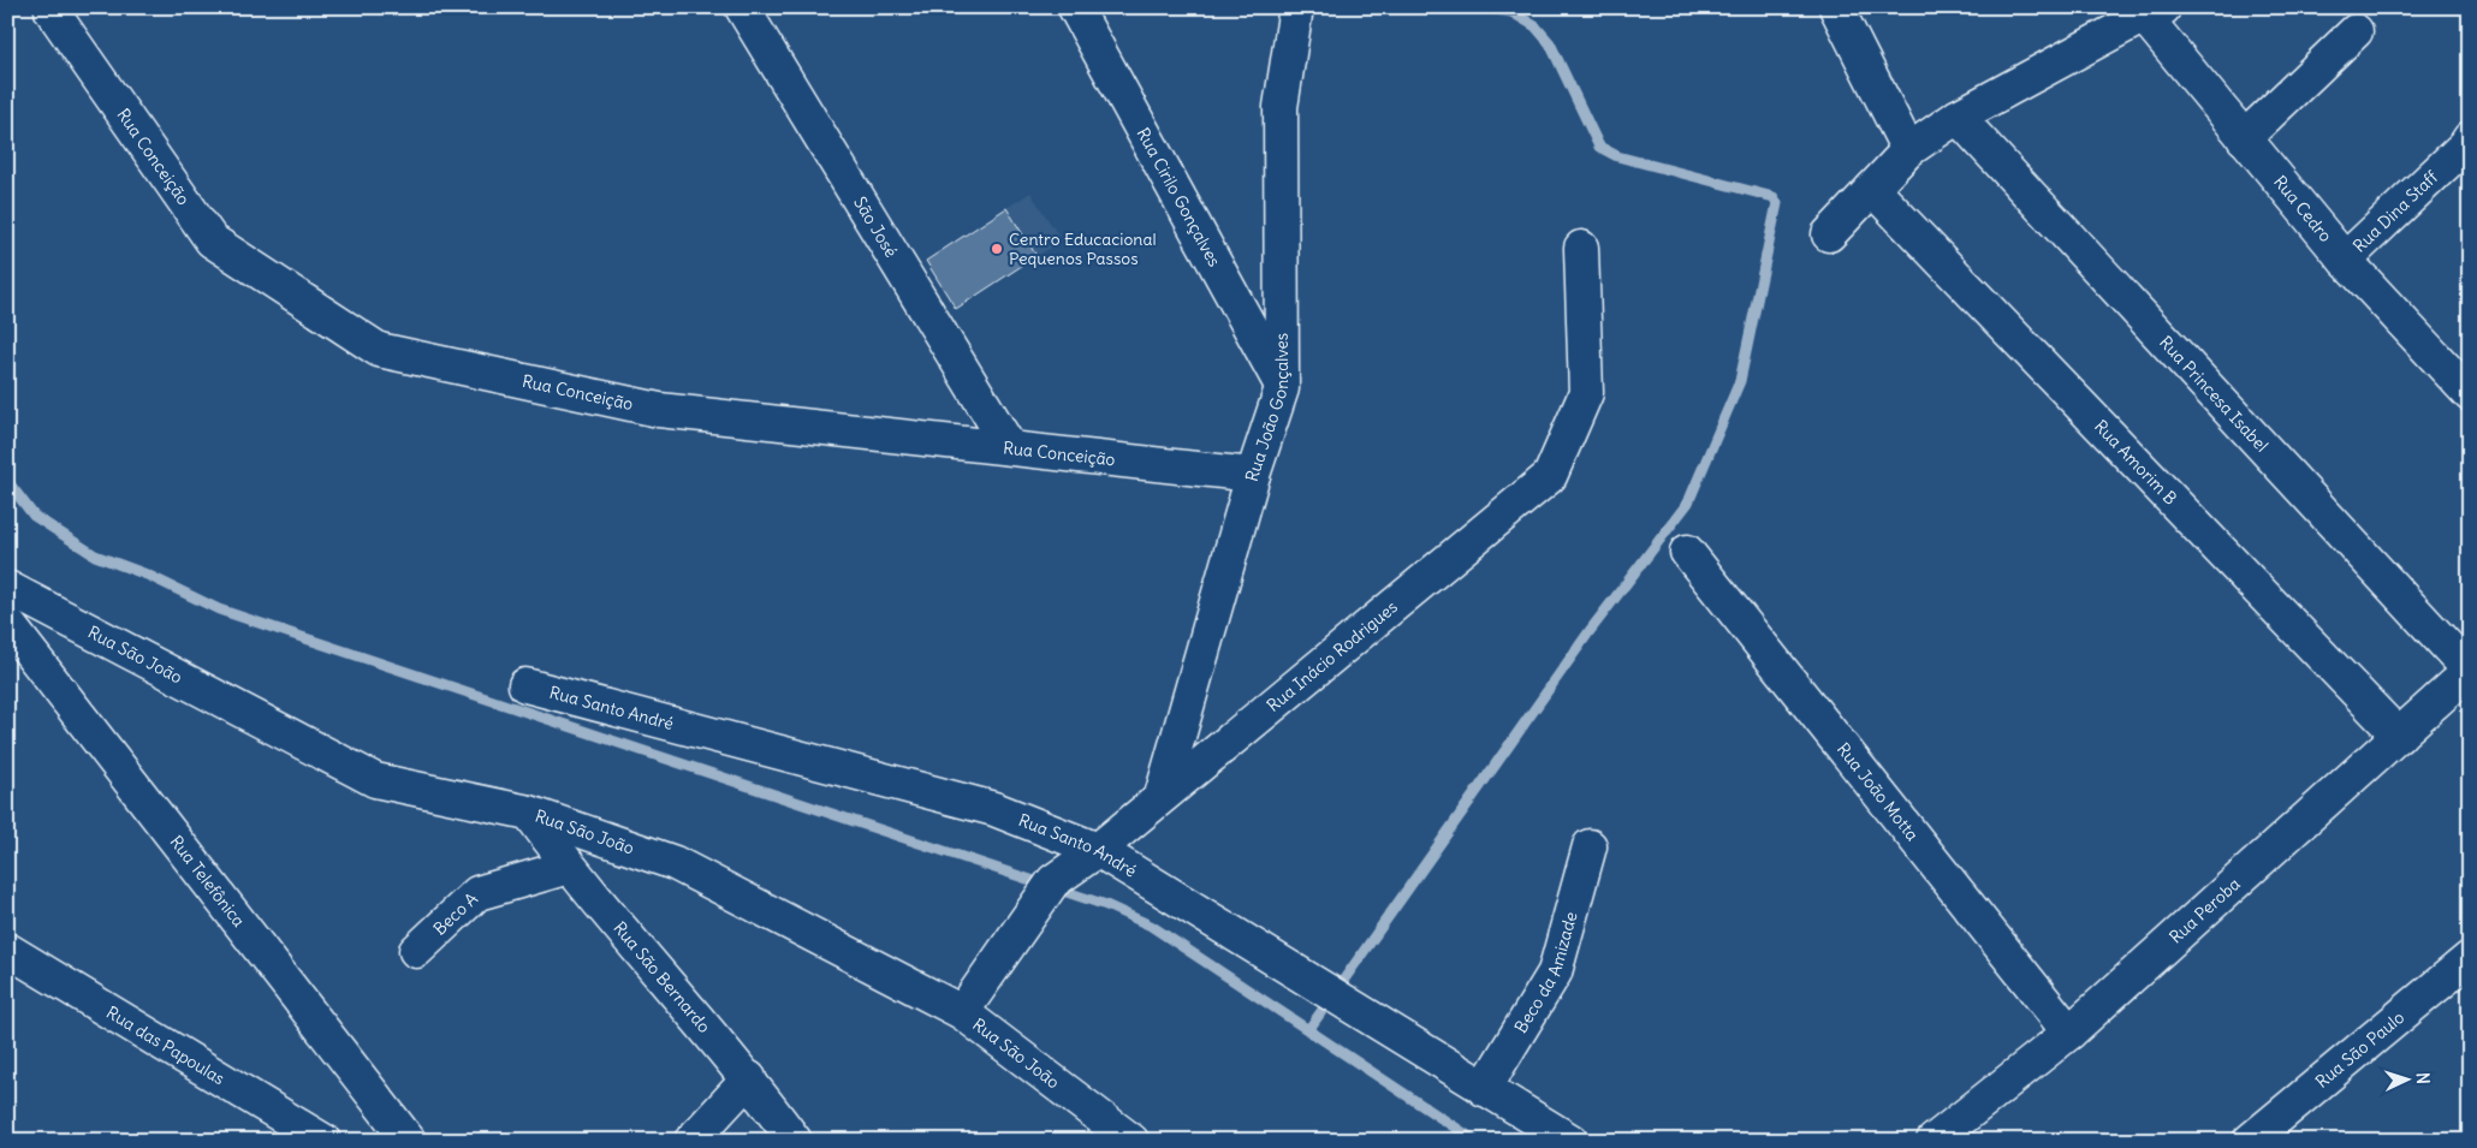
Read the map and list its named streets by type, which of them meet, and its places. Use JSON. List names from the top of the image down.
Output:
{
  "streets": {
    "street": [
      "Rua Conceição",
      "Rua Cirilo Gonçalves",
      "Rua Cedro",
      "Rua Dina Staff",
      "São José",
      "Rua Princesa Isabel",
      "Rua João Gonçalves",
      "Rua Amorim B",
      "Rua São João",
      "Rua Inácio Rodrigues",
      "Rua Santo André",
      "Rua João Motta",
      "Rua Telefônica",
      "Rua Peroba",
      "Beco A",
      "Beco da Amizade",
      "Rua São Bernardo",
      "Rua das Papoulas",
      "Rua São Paulo"
    ]
  },
  "crossings": [
    ["Rua Conceição", "São José"],
    ["Rua Conceição", "Rua João Gonçalves"],
    ["Rua Cirilo Gonçalves", "Rua João Gonçalves"],
    ["Rua Cedro", "Rua Dina Staff"],
    ["Rua Princesa Isabel", "Rua Peroba"],
    ["Rua João Gonçalves", "Rua Inácio Rodrigues"],
    ["Rua Amorim B", "Rua Peroba"],
    ["Rua São João", "Rua Inácio Rodrigues"],
    ["Rua São João", "Rua São Bernardo"],
    ["Rua Inácio Rodrigues", "Rua Santo André"],
    ["Rua Santo André", "Beco da Amizade"],
    ["Rua João Motta", "Rua Peroba"],
    ["Beco A", "Rua São Bernardo"]
  ],
  "places": ["Centro Educacional Pequenos Passos"],
  "north": "right"
}
